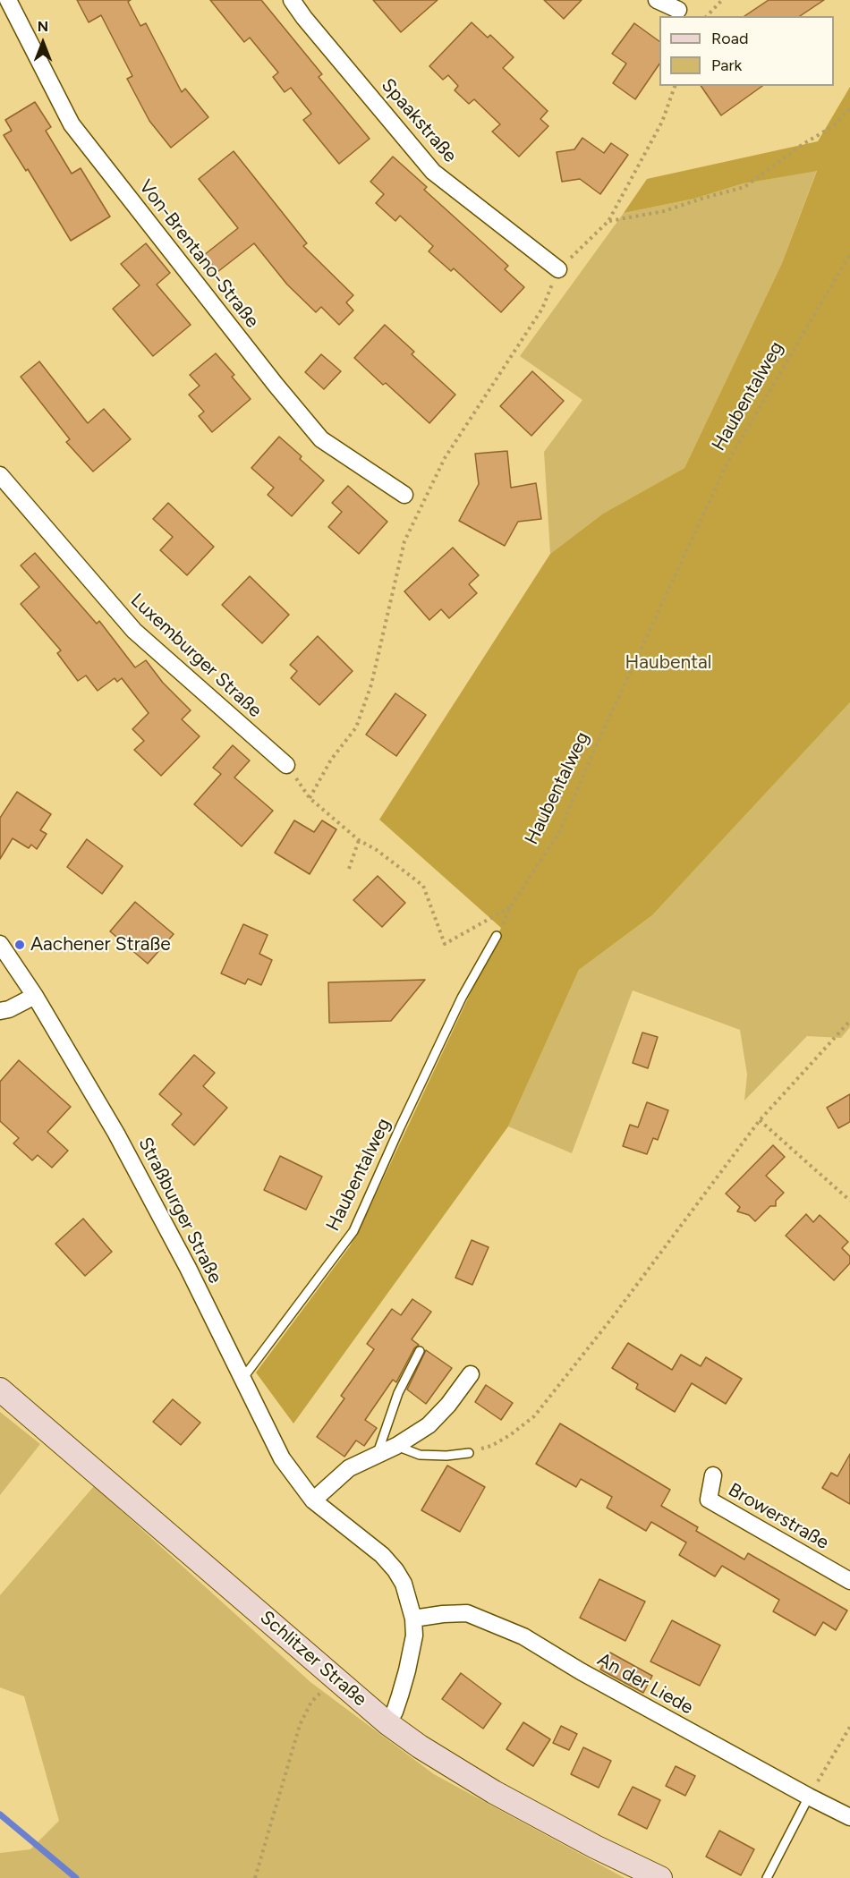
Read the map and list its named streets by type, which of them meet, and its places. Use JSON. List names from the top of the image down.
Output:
{
  "streets": {
    "main road": ["Schlitzer Straße"],
    "street": [
      "Spaakstraße",
      "Von-Brentano-Straße",
      "Luxemburger Straße",
      "Straßburger Straße",
      "Browerstraße",
      "An der Liede"
    ],
    "lane": ["Haubentalweg"]
  },
  "crossings": [
    ["Haubentalweg", "Straßburger Straße"],
    ["Straßburger Straße", "Schlitzer Straße"],
    ["Straßburger Straße", "An der Liede"]
  ],
  "parks": ["Haubental"],
  "places": ["Aachener Straße"],
  "legend": ["Road", "Park"],
  "north": "top"
}
